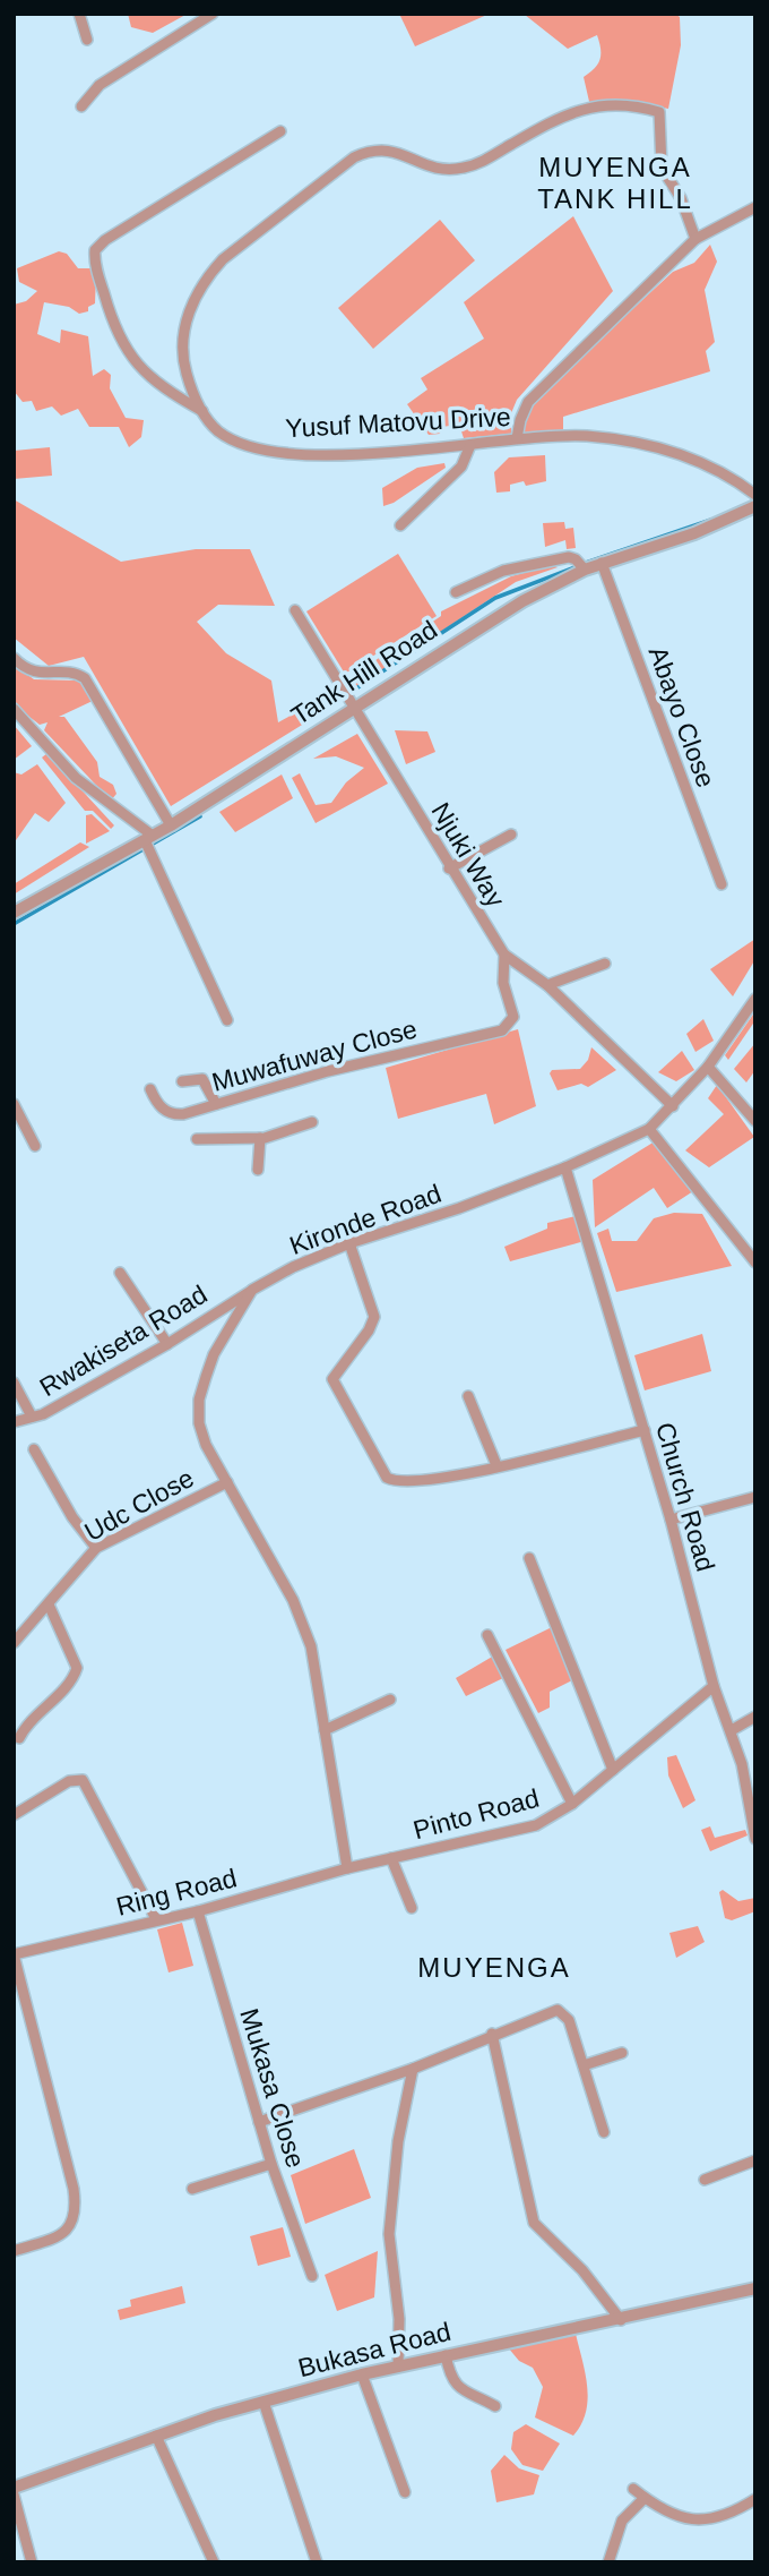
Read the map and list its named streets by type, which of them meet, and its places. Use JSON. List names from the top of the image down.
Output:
{
  "streets": {
    "street": [
      "Yusuf Matovu Drive",
      "Tank Hill Road",
      "Abayo Close",
      "Njuki Way",
      "Muwafuway Close",
      "Kironde Road",
      "Rwakiseta Road",
      "Church Road",
      "Udc Close",
      "Pinto Road",
      "Ring Road",
      "Mukasa Close",
      "Bukasa Road"
    ]
  },
  "crossings": [
    ["Tank Hill Road", "Abayo Close"],
    ["Tank Hill Road", "Njuki Way"],
    ["Njuki Way", "Muwafuway Close"],
    ["Kironde Road", "Rwakiseta Road"],
    ["Kironde Road", "Church Road"],
    ["Church Road", "Pinto Road"],
    ["Pinto Road", "Ring Road"],
    ["Ring Road", "Mukasa Close"]
  ],
  "districts": ["MUYENGA TANK HILL", "MUYENGA"]
}
